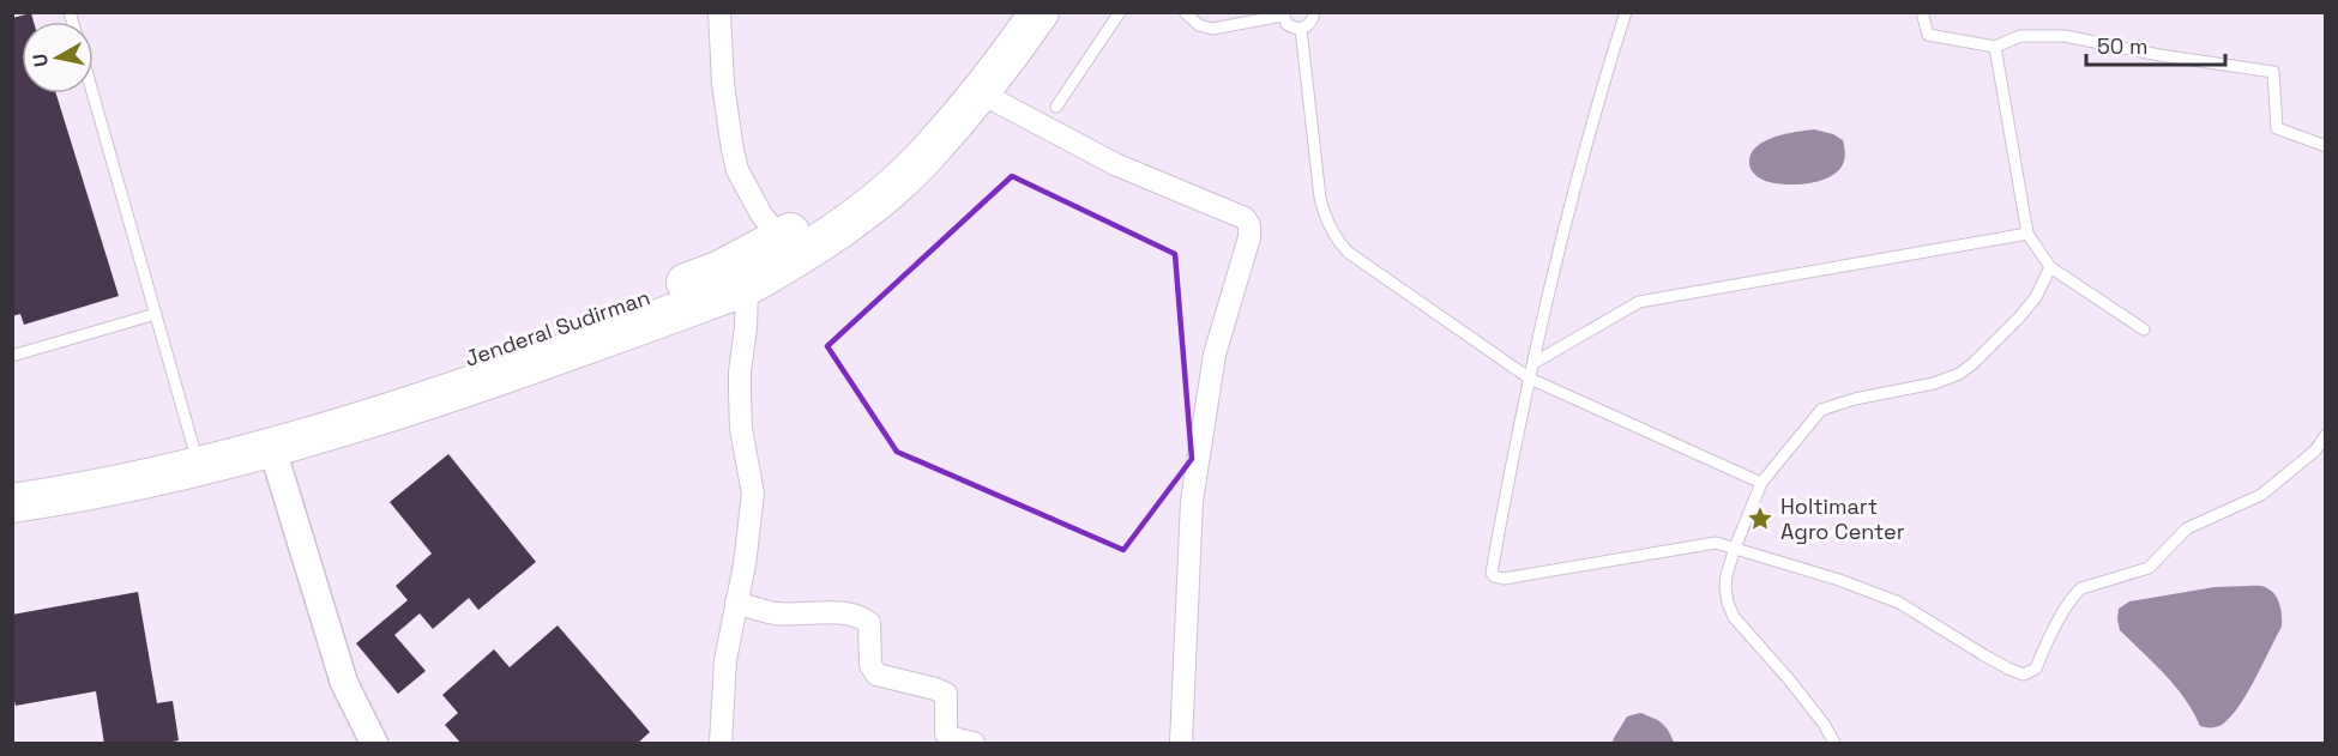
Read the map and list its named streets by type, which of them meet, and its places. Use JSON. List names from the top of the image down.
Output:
{
  "streets": {
    "highway": ["Jenderal Sudirman"]
  },
  "places": {
    "place": ["Holtimart Agro Center"]
  },
  "scale_bar": "50 m",
  "north": "left"
}
